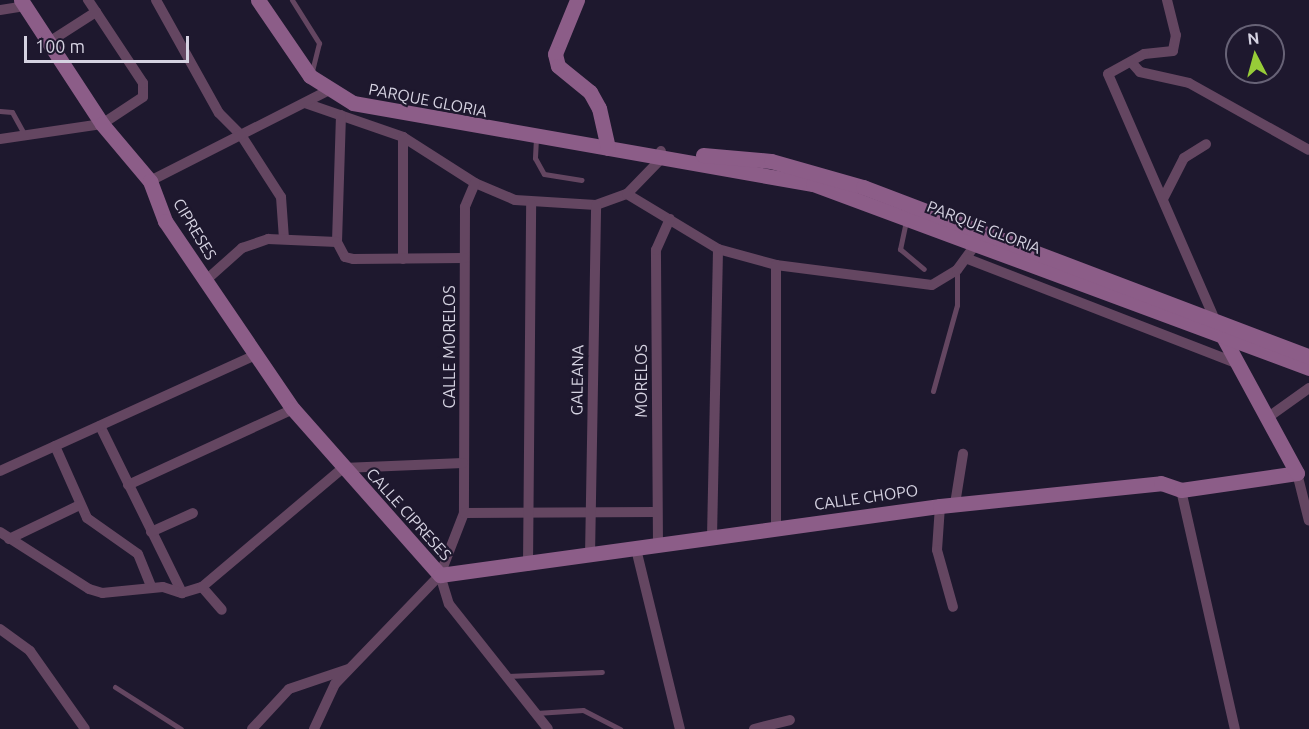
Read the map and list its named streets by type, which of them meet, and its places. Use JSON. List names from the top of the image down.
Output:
{
  "streets": {
    "street": [
      "PARQUE GLORIA",
      "CIPRESES",
      "CALLE MORELOS",
      "GALEANA",
      "MORELOS",
      "CALLE CHOPO",
      "CALLE CIPRESES"
    ]
  },
  "crossings": [
    ["CIPRESES", "CALLE CIPRESES"],
    ["CALLE MORELOS", "CALLE CHOPO"],
    ["CALLE MORELOS", "CALLE CIPRESES"],
    ["GALEANA", "CALLE CHOPO"],
    ["MORELOS", "CALLE CHOPO"],
    ["CALLE CHOPO", "CALLE CIPRESES"]
  ],
  "scale_bar": "100 m",
  "north": "top"
}
